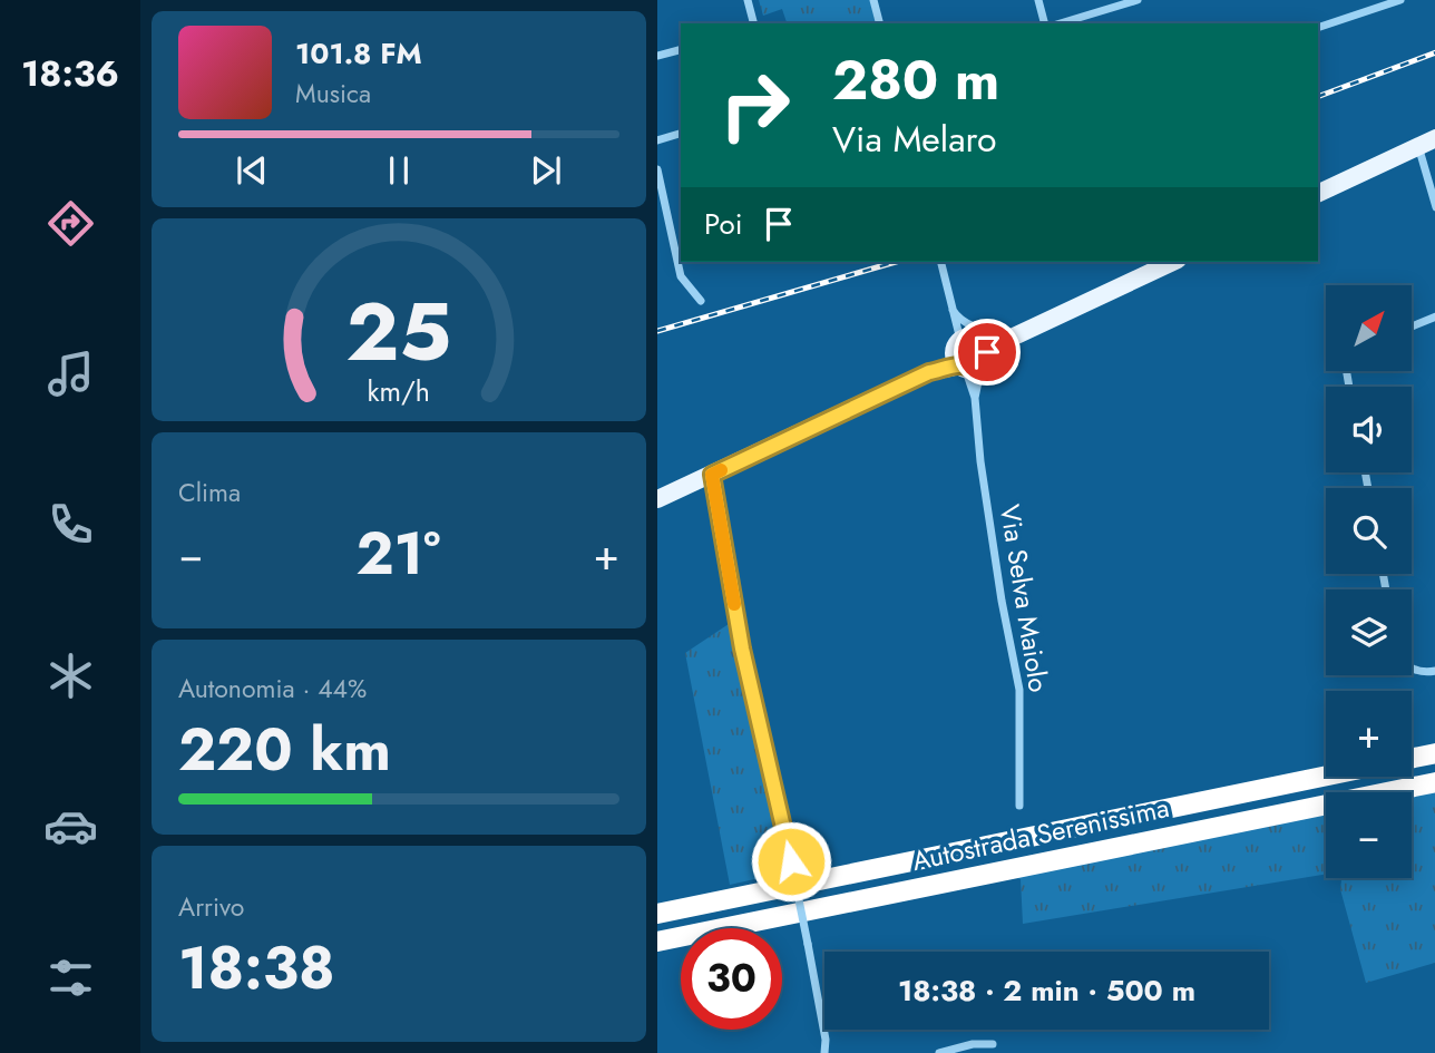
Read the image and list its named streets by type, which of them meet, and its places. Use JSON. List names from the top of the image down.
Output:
{
  "streets": {
    "highway": ["Autostrada Serenissima"],
    "street": ["Via Selva Maiolo"]
  },
  "north": "top right",
  "page": {
    "tabs": "18:36",
    "turn": ["280 m", "Via Melaro"],
    "song": ["101.8 FM", "Musica"],
    "then": "Poi",
    "map_buttons": ["+", "−"],
    "tile": [
      "Clima",
      ["Autonomia · 44%", "220 km"],
      ["Arrivo", "18:38"]
    ],
    "heat": ["−", "21°", "+"],
    "limit": "30",
    "trip": "18:38 · 2 min · 500 m",
    "gauge": ["25", "km/h"]
  }
}
